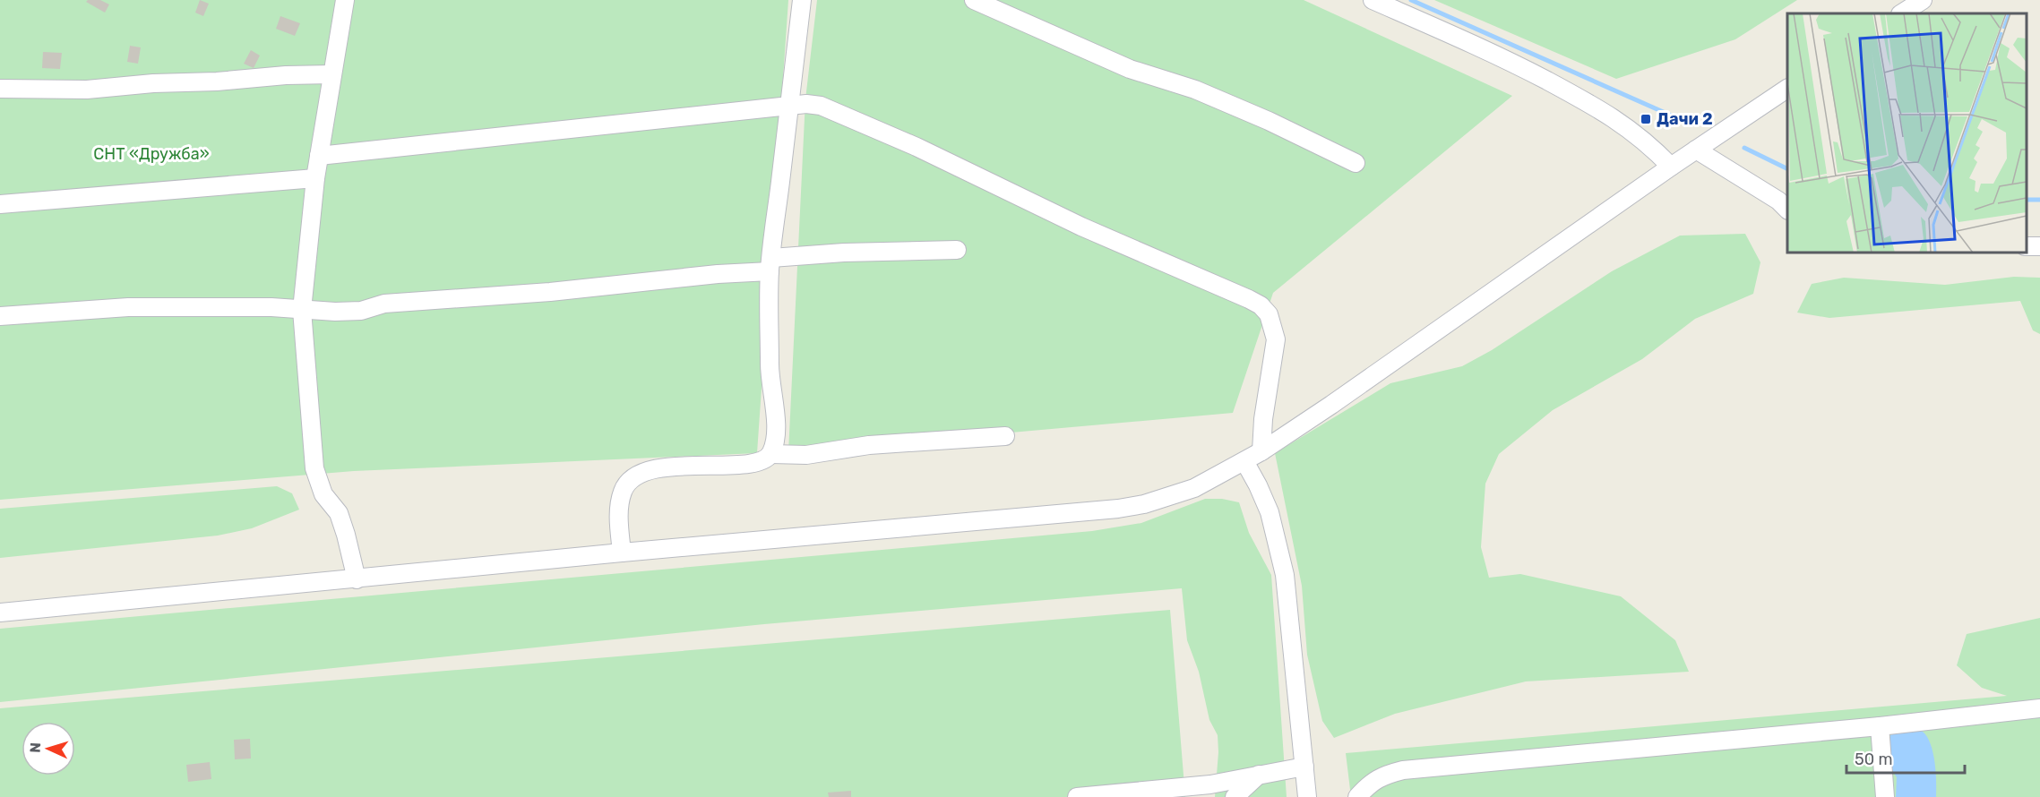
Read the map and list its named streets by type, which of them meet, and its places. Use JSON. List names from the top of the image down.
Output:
{
  "parks": ["СНТ «Дружба»"],
  "places": {
    "transit": ["Дачи 2"]
  },
  "scale_bar": "50 m",
  "north": "left"
}
